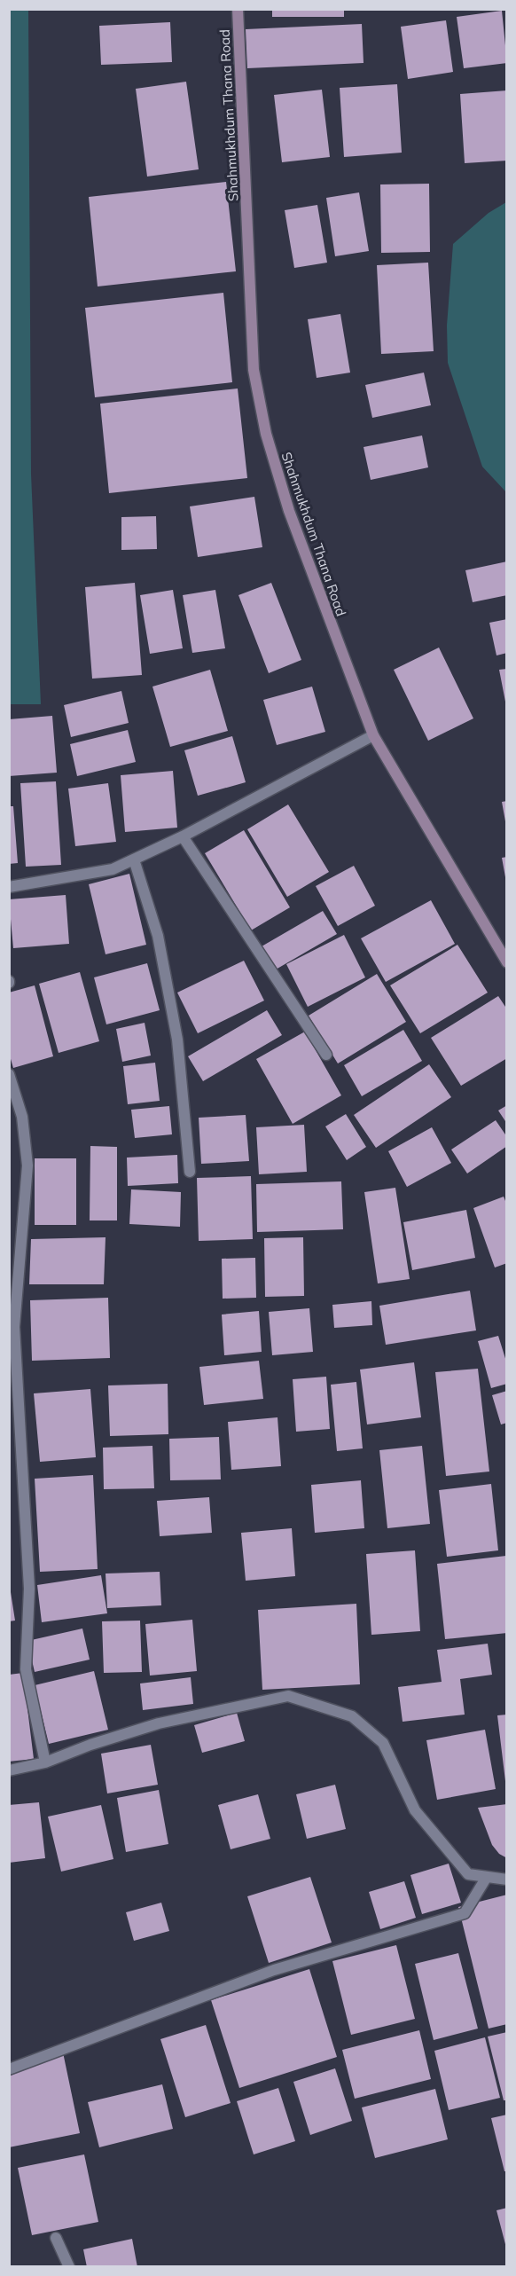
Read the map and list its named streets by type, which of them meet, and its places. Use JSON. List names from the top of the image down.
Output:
{
  "streets": {
    "main road": ["Shahmukhdum Thana Road"]
  }
}
